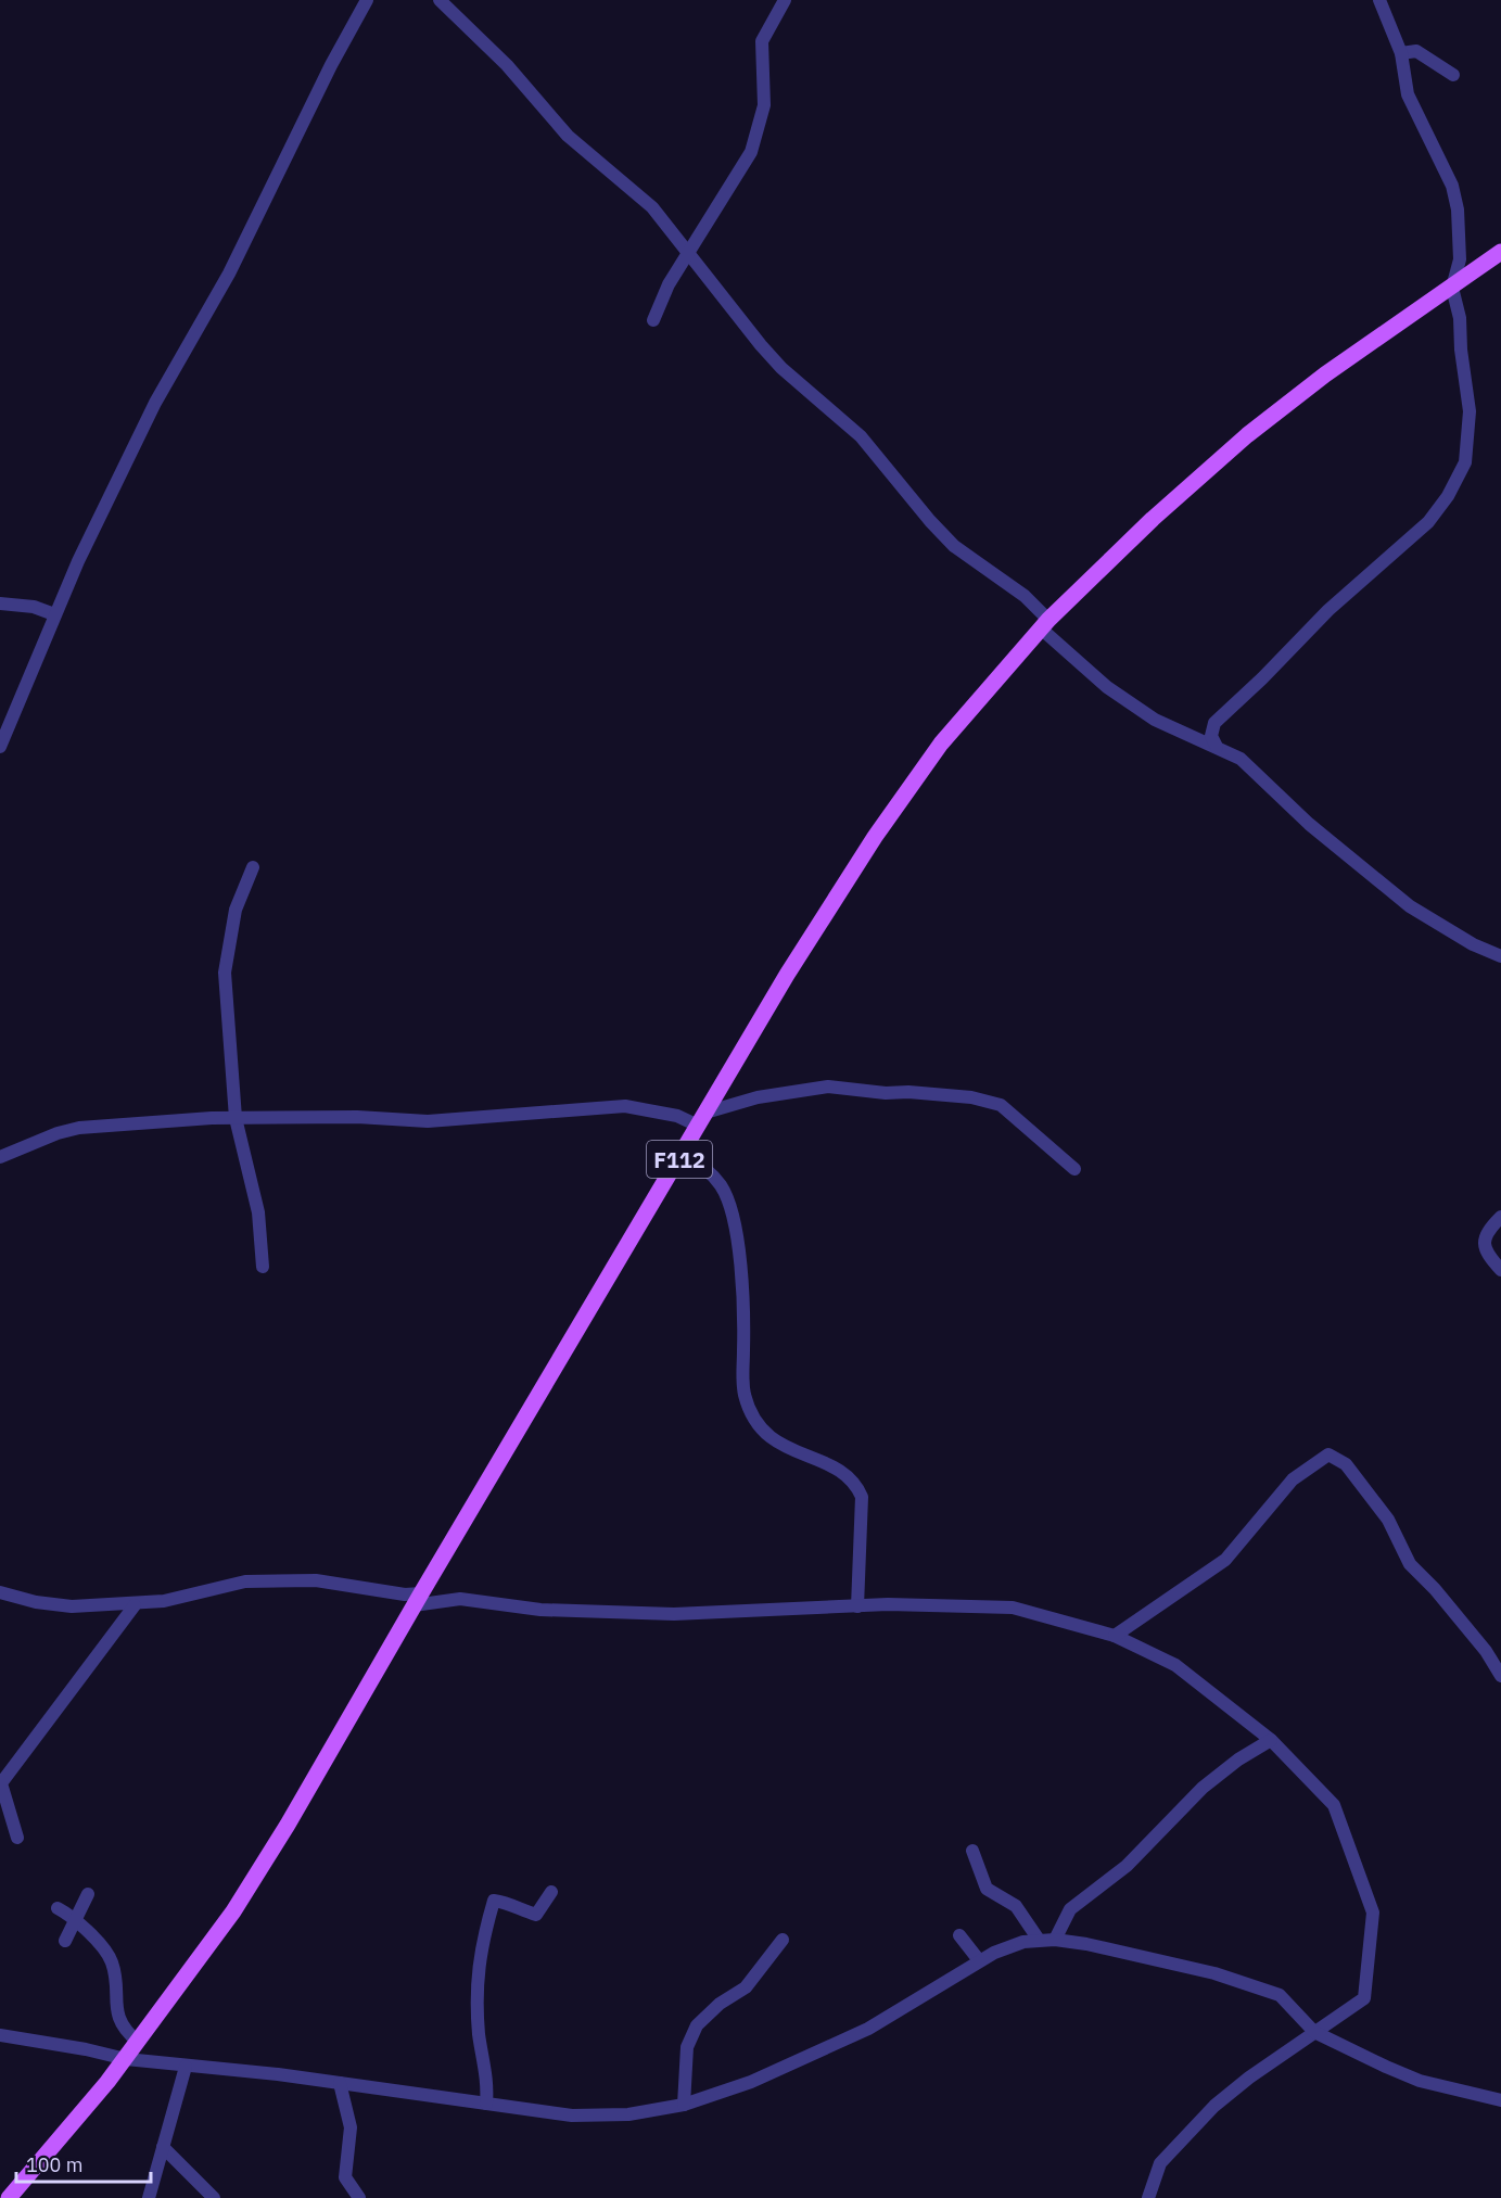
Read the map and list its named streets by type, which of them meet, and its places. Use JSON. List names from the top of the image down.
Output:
{
  "streets": {
    "main road": ["F112"]
  },
  "scale_bar": "100 m"
}
